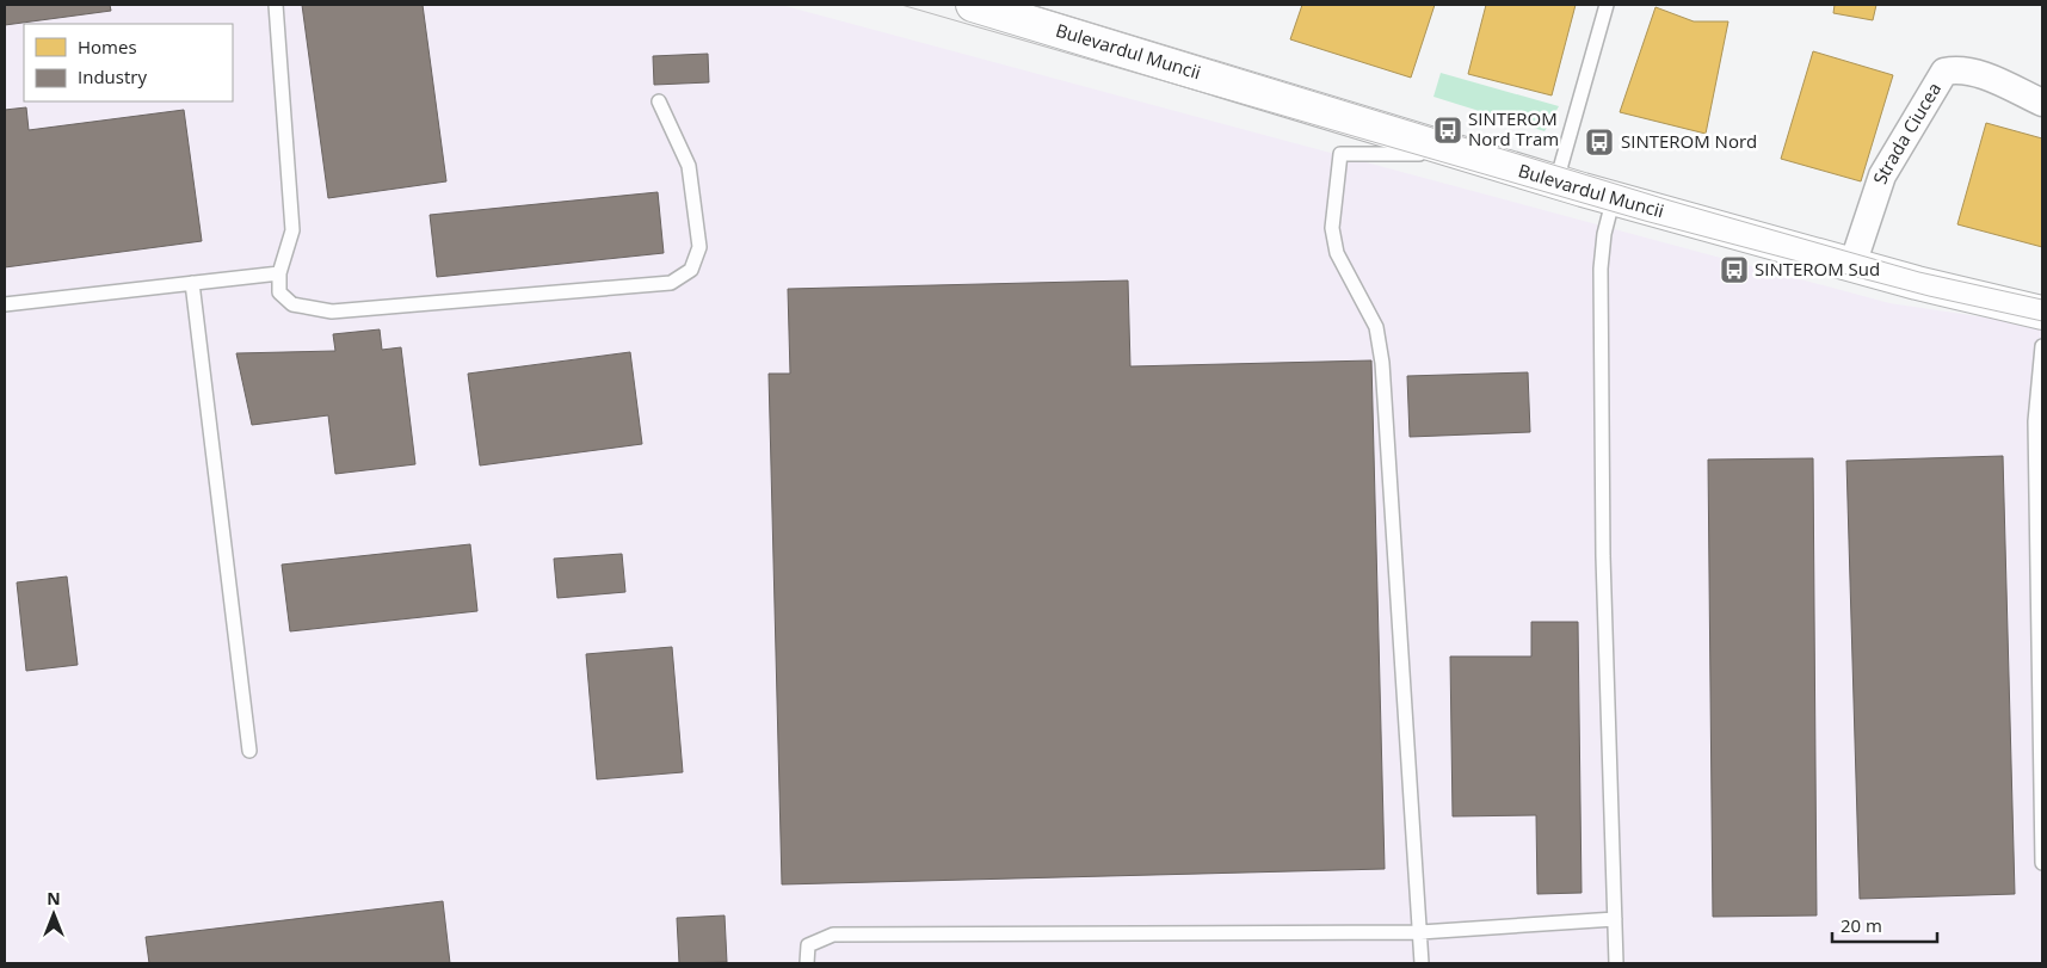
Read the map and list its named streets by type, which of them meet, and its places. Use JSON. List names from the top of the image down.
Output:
{
  "streets": {
    "main road": ["Bulevardul Muncii"],
    "street": ["Strada Ciucea"]
  },
  "crossings": [
    ["Bulevardul Muncii", "Strada Ciucea"]
  ],
  "places": {
    "bus stop": ["SINTEROM Nord Tram", "SINTEROM Nord", "SINTEROM Sud"]
  },
  "legend": ["Homes", "Industry"],
  "scale_bar": "20 m",
  "north": "top"
}
